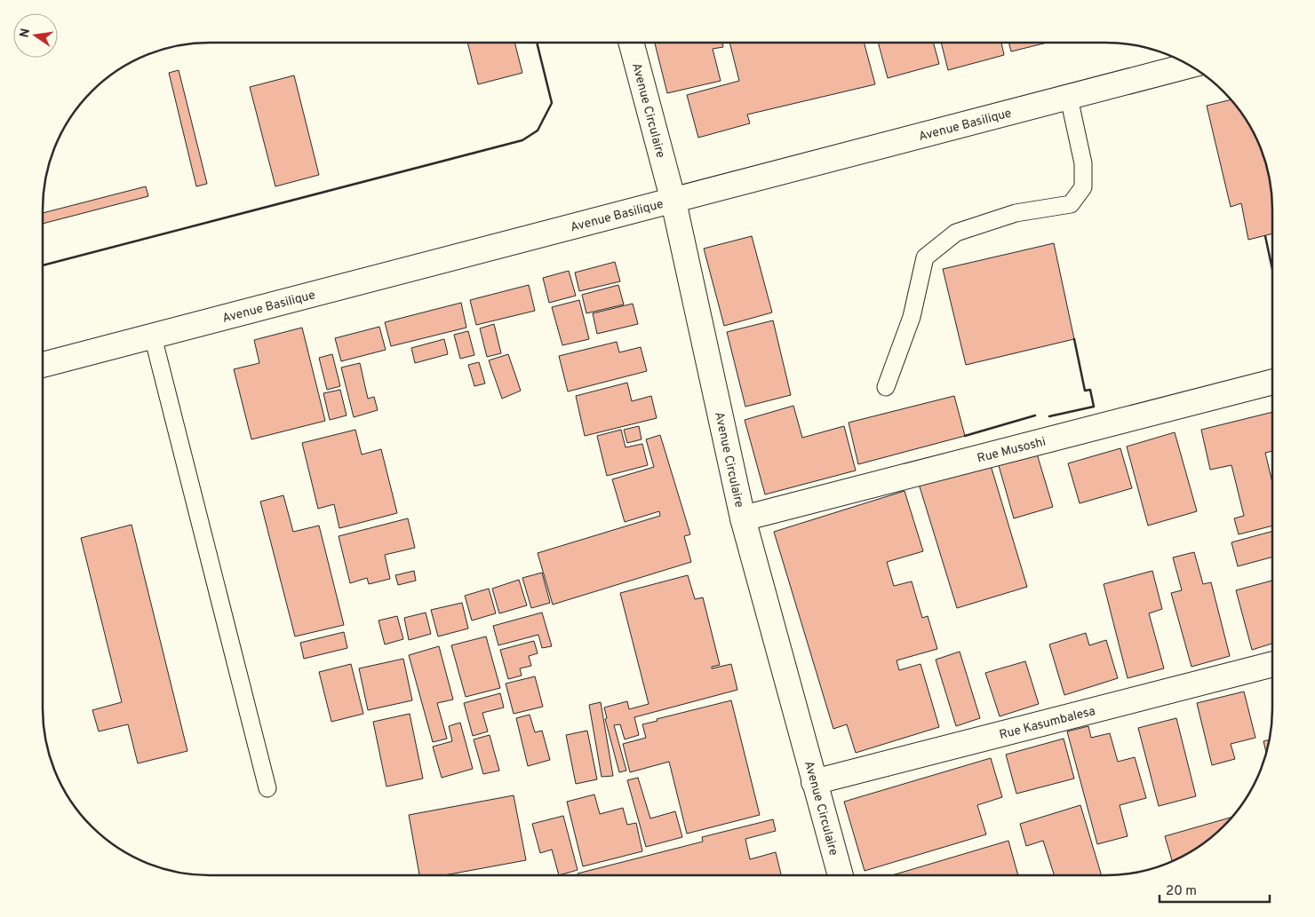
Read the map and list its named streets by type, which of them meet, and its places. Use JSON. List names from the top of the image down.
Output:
{
  "streets": {
    "street": [
      "Avenue Circulaire",
      "Avenue Basilique",
      "Rue Musoshi",
      "Rue Kasumbalesa"
    ]
  },
  "crossings": [
    ["Avenue Circulaire", "Avenue Basilique"],
    ["Avenue Circulaire", "Rue Musoshi"],
    ["Avenue Circulaire", "Rue Kasumbalesa"]
  ],
  "scale_bar": "20 m",
  "north": "left"
}
